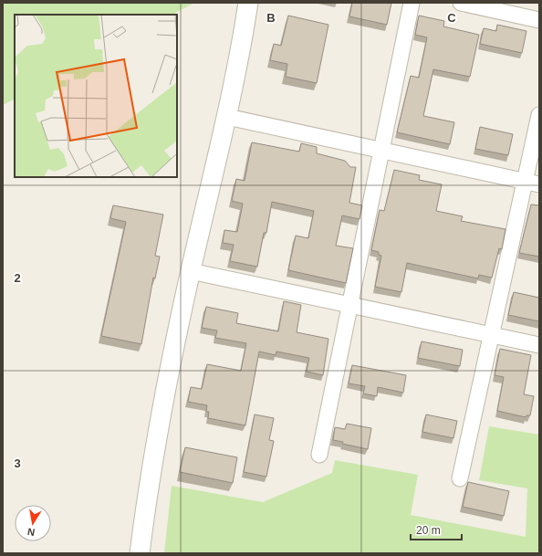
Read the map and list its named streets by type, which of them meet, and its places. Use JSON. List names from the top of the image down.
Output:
{
  "scale_bar": "20 m",
  "north": "bottom",
  "grid": {
    "columns": ["B", "C"],
    "rows": ["2", "3"]
  }
}
